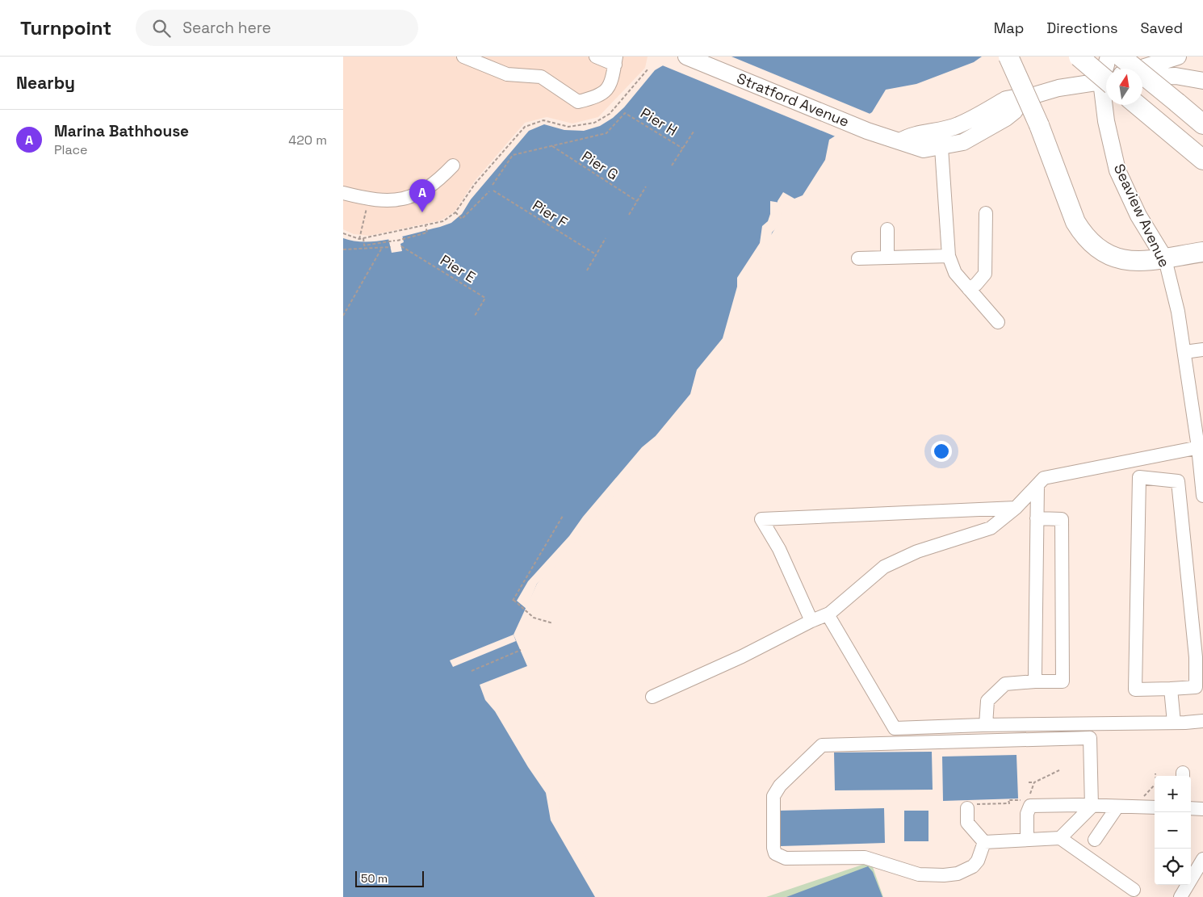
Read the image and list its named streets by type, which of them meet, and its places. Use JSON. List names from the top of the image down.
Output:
{
  "streets": {
    "main road": ["Stratford Avenue", "Seaview Avenue"],
    "path": [
      "Pier H",
      "Pier G",
      "Pier F",
      "Pier E"
    ]
  },
  "crossings": [
    ["Pier H", "Pier G"]
  ],
  "scale_bar": "50 m",
  "north": "top",
  "page": {
    "header": "Turnpoint",
    "search": "Search here",
    "nav": ["Map", "Directions", "Saved"],
    "heading": "Nearby",
    "list": [
      {
        "mark": "A",
        "name": "Marina Bathhouse",
        "note": "Place",
        "value": "420 m"
      }
    ],
    "pins": "A",
    "map_buttons": ["+", "−"],
    "scale": "50 m"
  }
}
